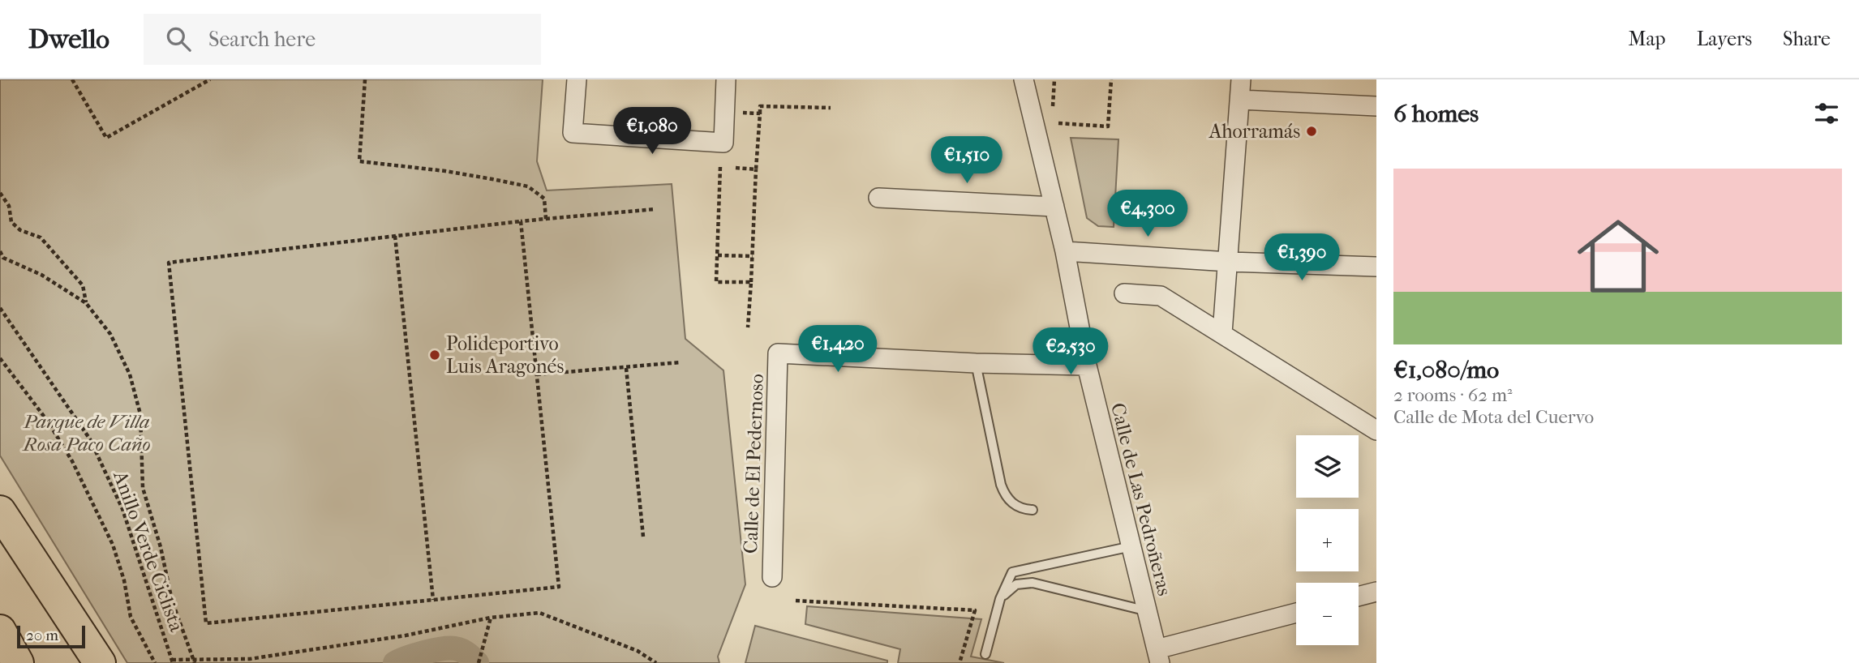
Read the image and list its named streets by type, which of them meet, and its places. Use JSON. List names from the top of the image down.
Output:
{
  "streets": {
    "street": ["Calle de El Pedernoso", "Calle de Las Pedroñeras"],
    "path": ["Anillo Verde Ciclista"]
  },
  "crossings": [
    ["Calle de El Pedernoso", "Calle de Las Pedroñeras"]
  ],
  "parks": ["Parque de Villa Rosa Paco Caño"],
  "places": ["Ahorramás", "Polideportivo Luis Aragonés"],
  "scale_bar": "20 m",
  "page": {
    "header": "Dwello",
    "search": "Search here",
    "nav": ["Map", "Layers", "Share"],
    "heading": "6 homes",
    "price": [
      "€1,080",
      "€1,510",
      "€4,300",
      "€1,390",
      "€1,420",
      "€2,530"
    ],
    "list": [
      {
        "name": "€1,080/mo",
        "note": "2 rooms · 62 m² · Calle de Mota del Cuervo"
      }
    ],
    "map_buttons": ["+", "−"],
    "scale": "20 m"
  }
}
